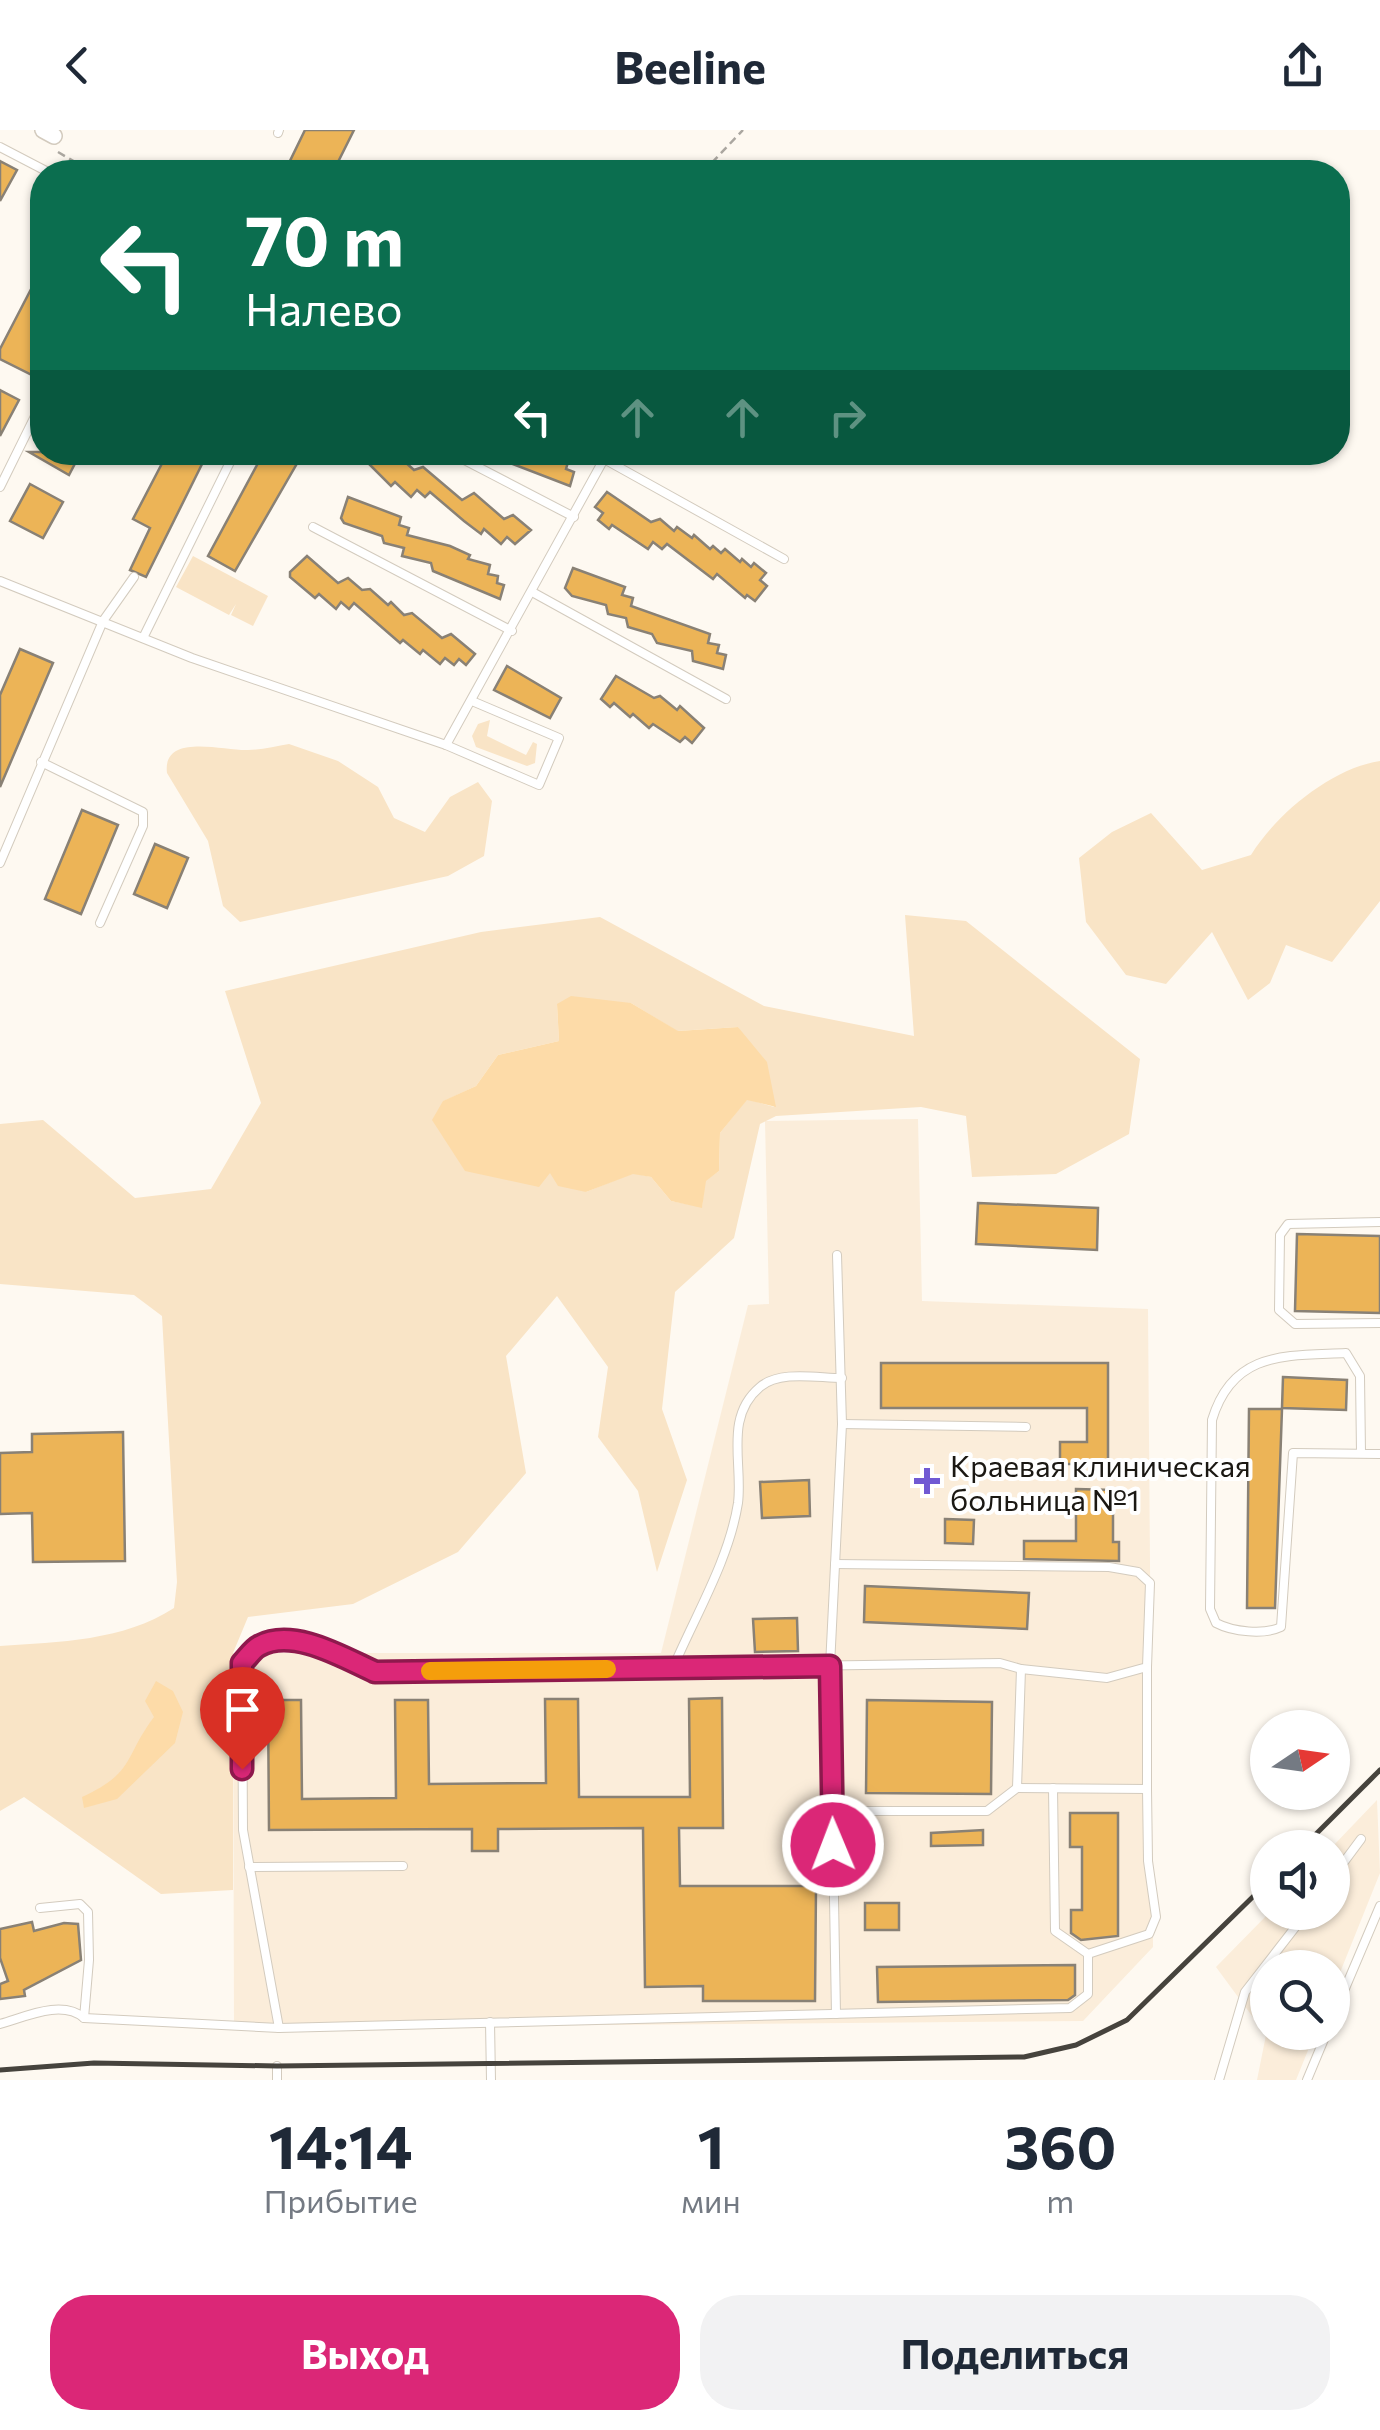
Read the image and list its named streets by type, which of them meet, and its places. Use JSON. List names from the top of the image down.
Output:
{
  "places": {
    "health": ["Краевая клиническая больница №1"]
  },
  "north": "right",
  "page": {
    "header": "Beeline",
    "turn": ["70 m", "Налево"],
    "eta": [
      "14:14",
      "Прибытие",
      "1",
      "мин",
      "360",
      "m"
    ],
    "buttons": ["Выход", "Поделиться"]
  }
}
